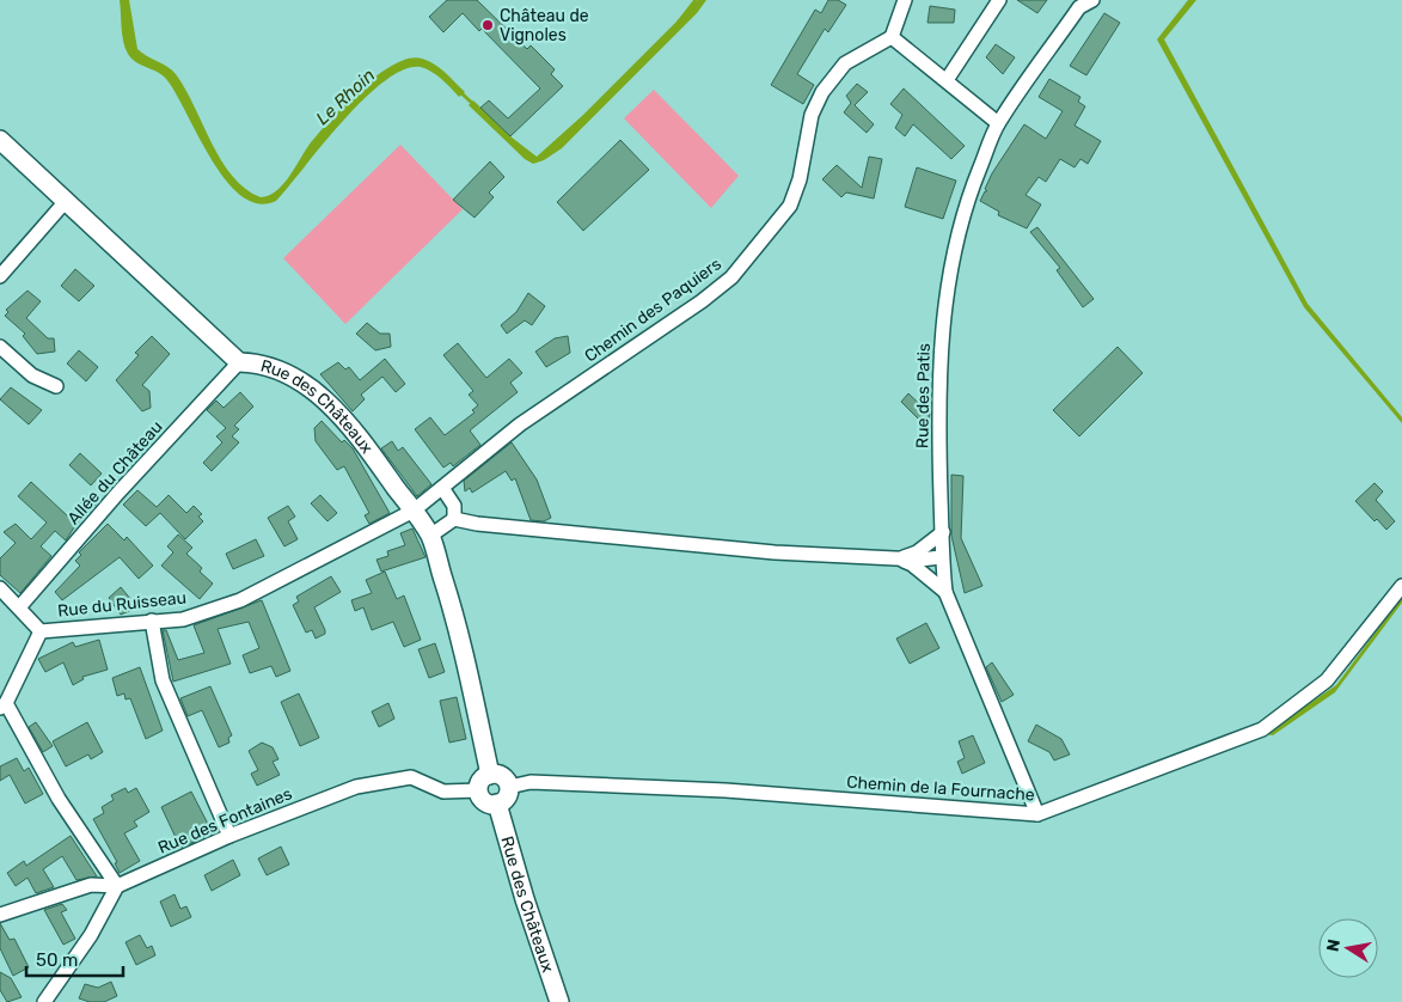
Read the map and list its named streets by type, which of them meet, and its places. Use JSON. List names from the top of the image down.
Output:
{
  "streets": {
    "street": [
      "Chemin des Paquiers",
      "Rue des Patis",
      "Rue des Châteaux",
      "Allée du Château",
      "Rue du Ruisseau",
      "Chemin de la Fournache",
      "Rue des Fontaines"
    ]
  },
  "crossings": [
    ["Chemin des Paquiers", "Rue des Châteaux"],
    ["Chemin des Paquiers", "Rue du Ruisseau"],
    ["Rue des Patis", "Chemin de la Fournache"],
    ["Rue des Châteaux", "Allée du Château"],
    ["Rue des Châteaux", "Rue du Ruisseau"],
    ["Rue des Châteaux", "Chemin de la Fournache"],
    ["Rue des Châteaux", "Rue des Fontaines"],
    ["Chemin de la Fournache", "Rue des Fontaines"]
  ],
  "water": ["Le Rhoin"],
  "places": ["Château de Vignoles"],
  "scale_bar": "50 m",
  "north": "left"
}
